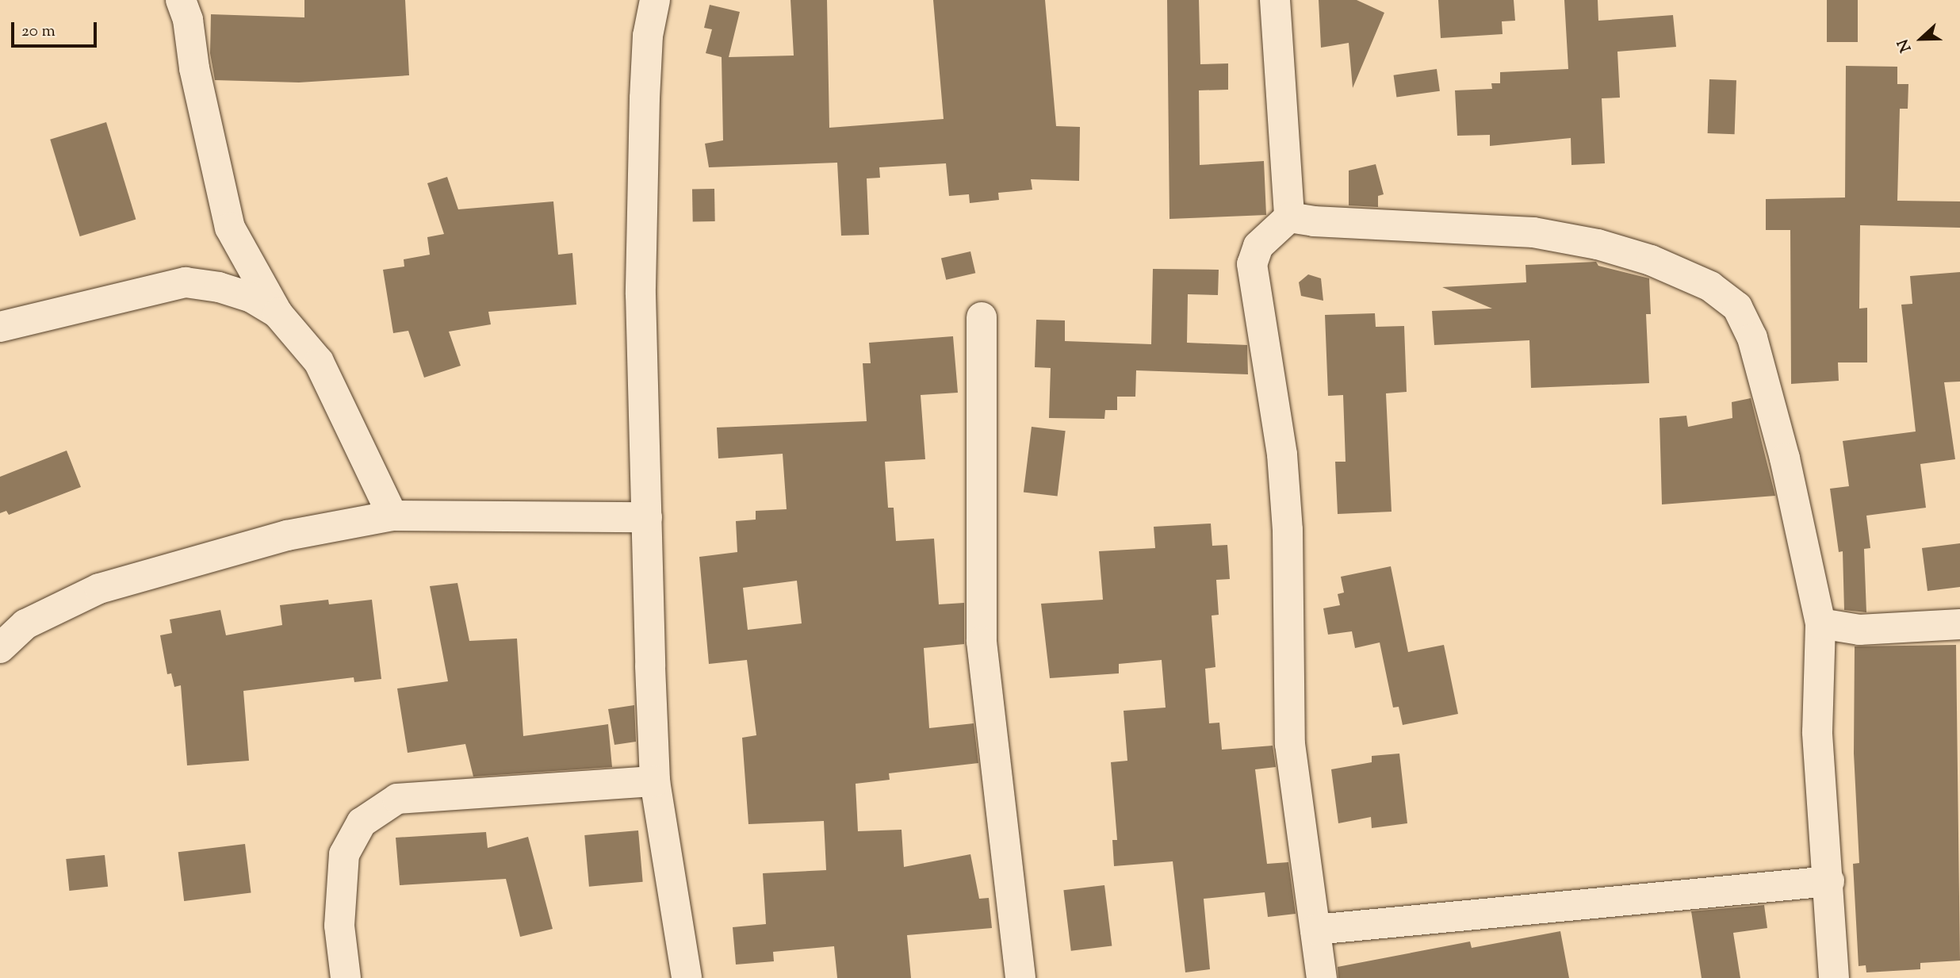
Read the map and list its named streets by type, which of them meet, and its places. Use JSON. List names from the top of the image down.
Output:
{
  "scale_bar": "20 m",
  "north": "left"
}
